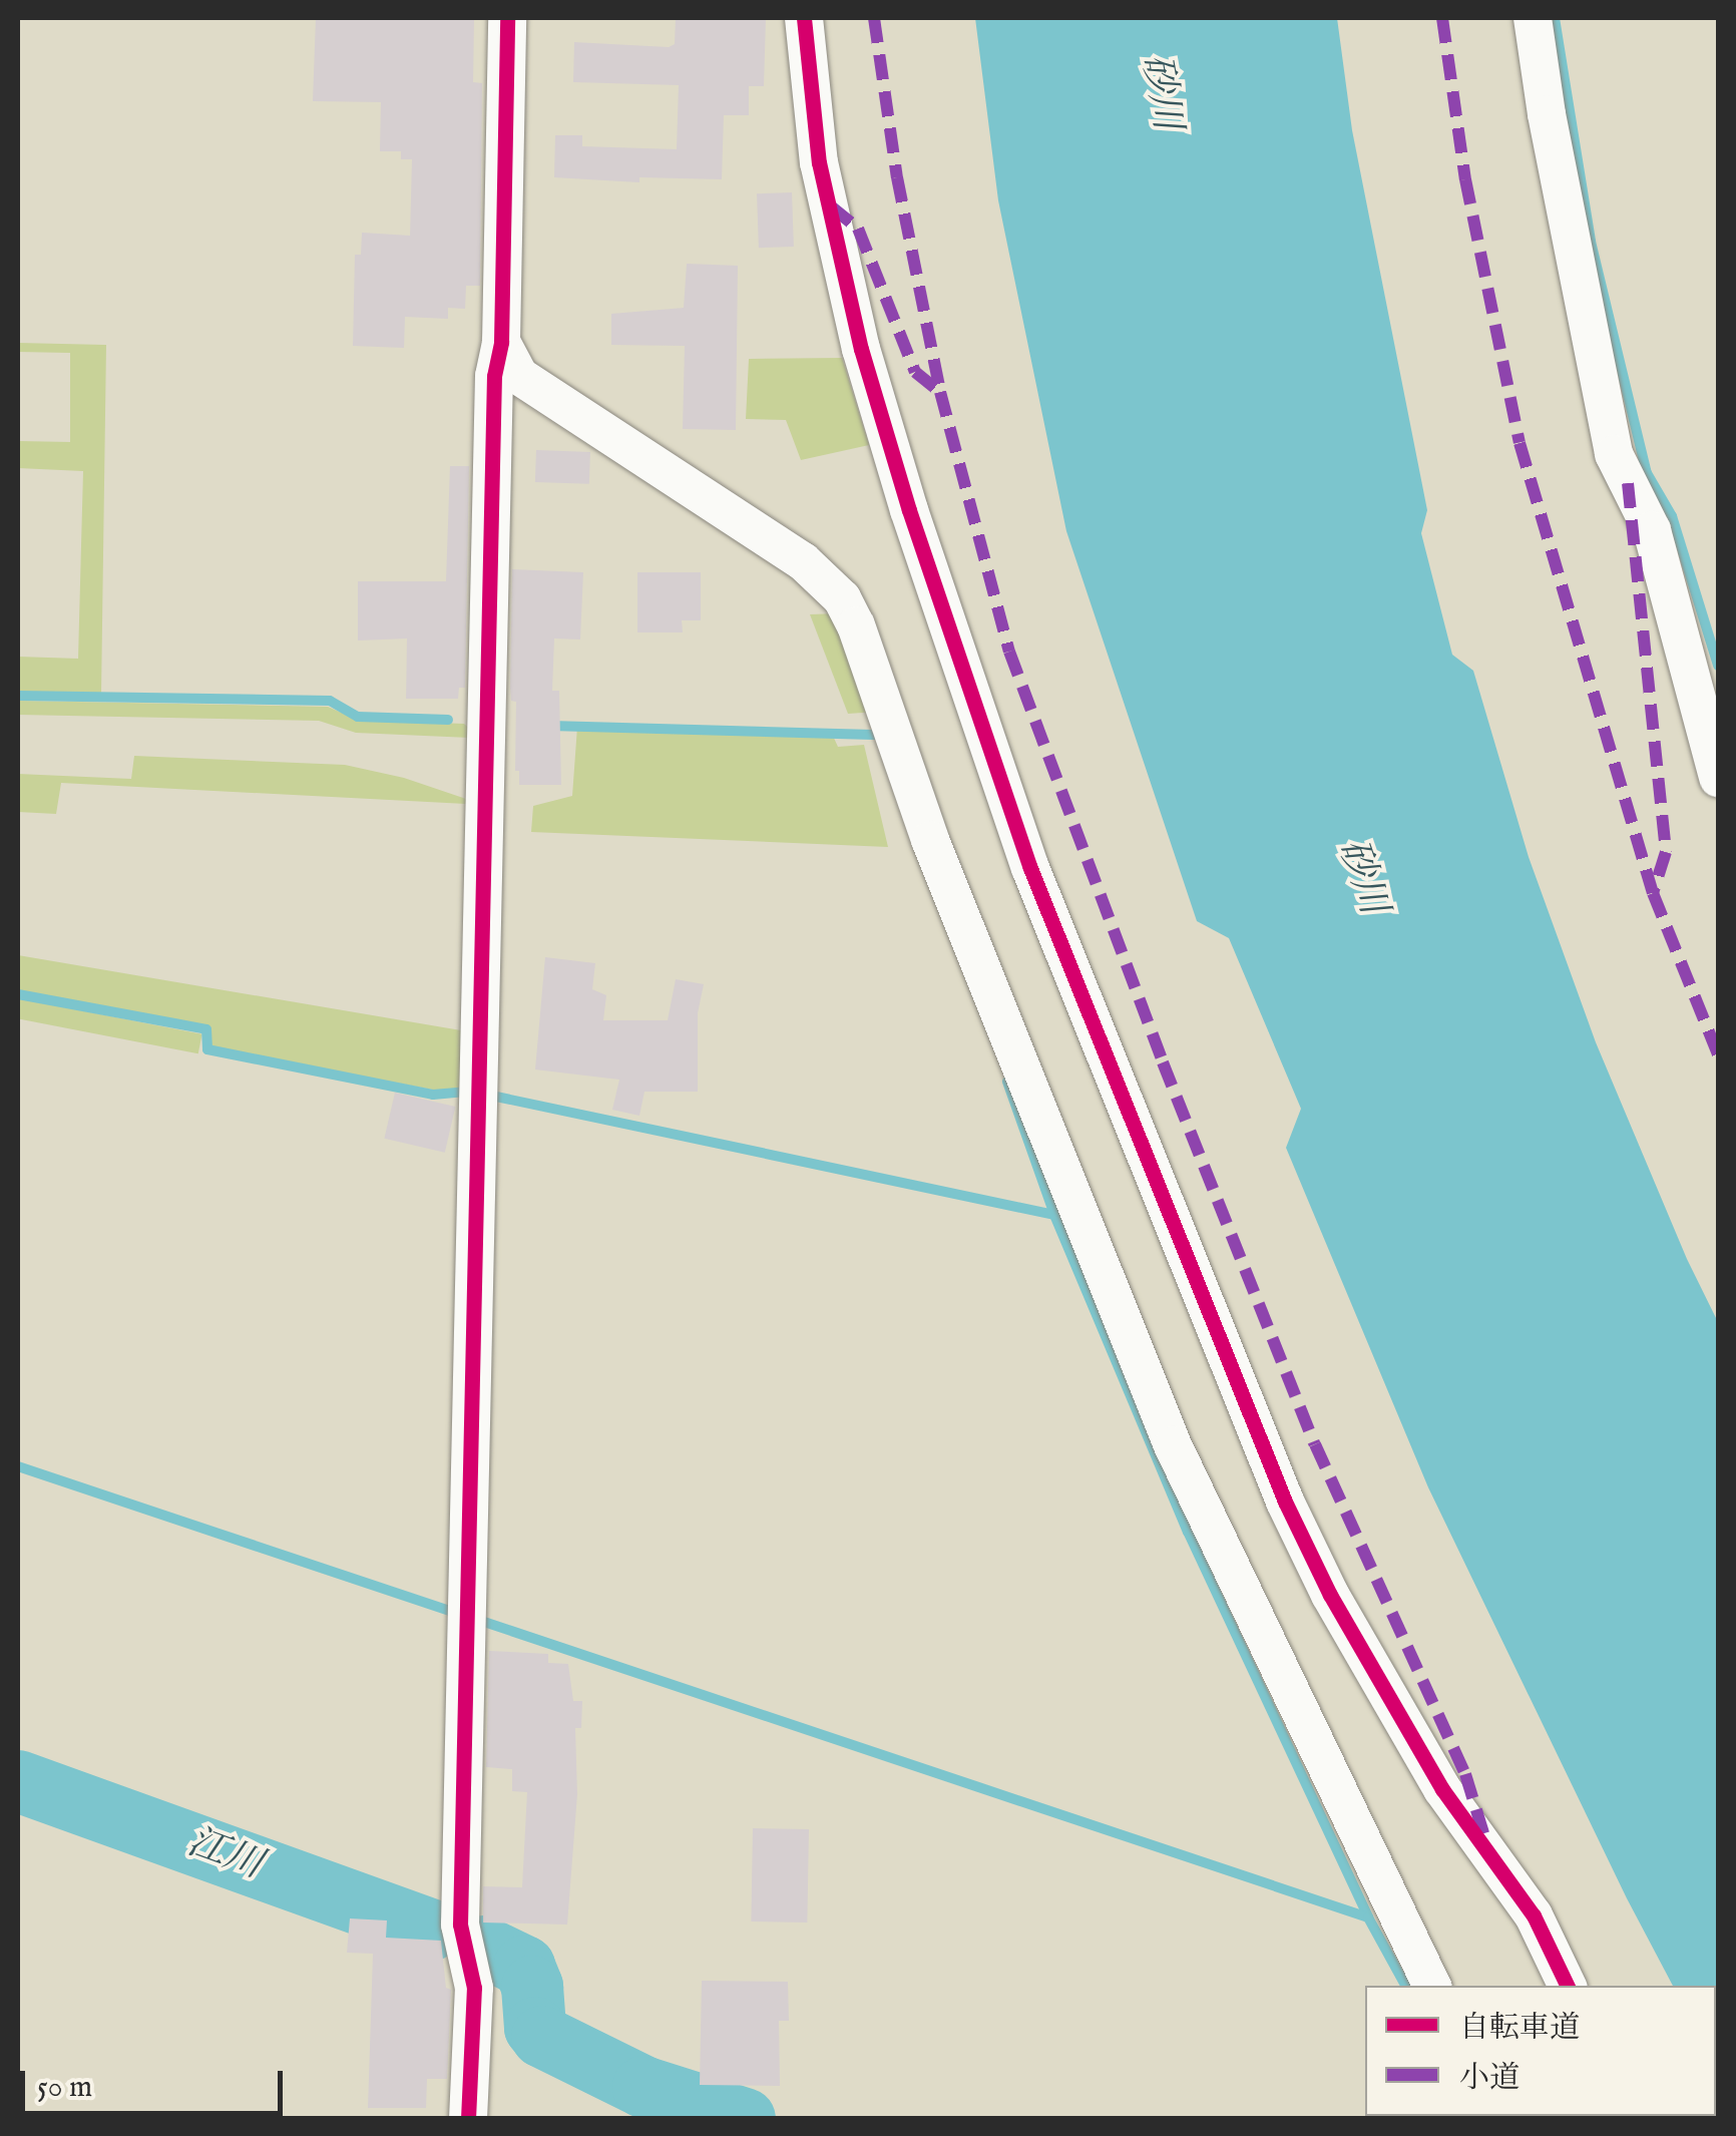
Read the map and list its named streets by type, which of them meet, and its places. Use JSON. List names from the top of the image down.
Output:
{
  "water": ["砂川", "江川"],
  "legend": ["自転車道", "小道"],
  "scale_bar": "50 m"
}
